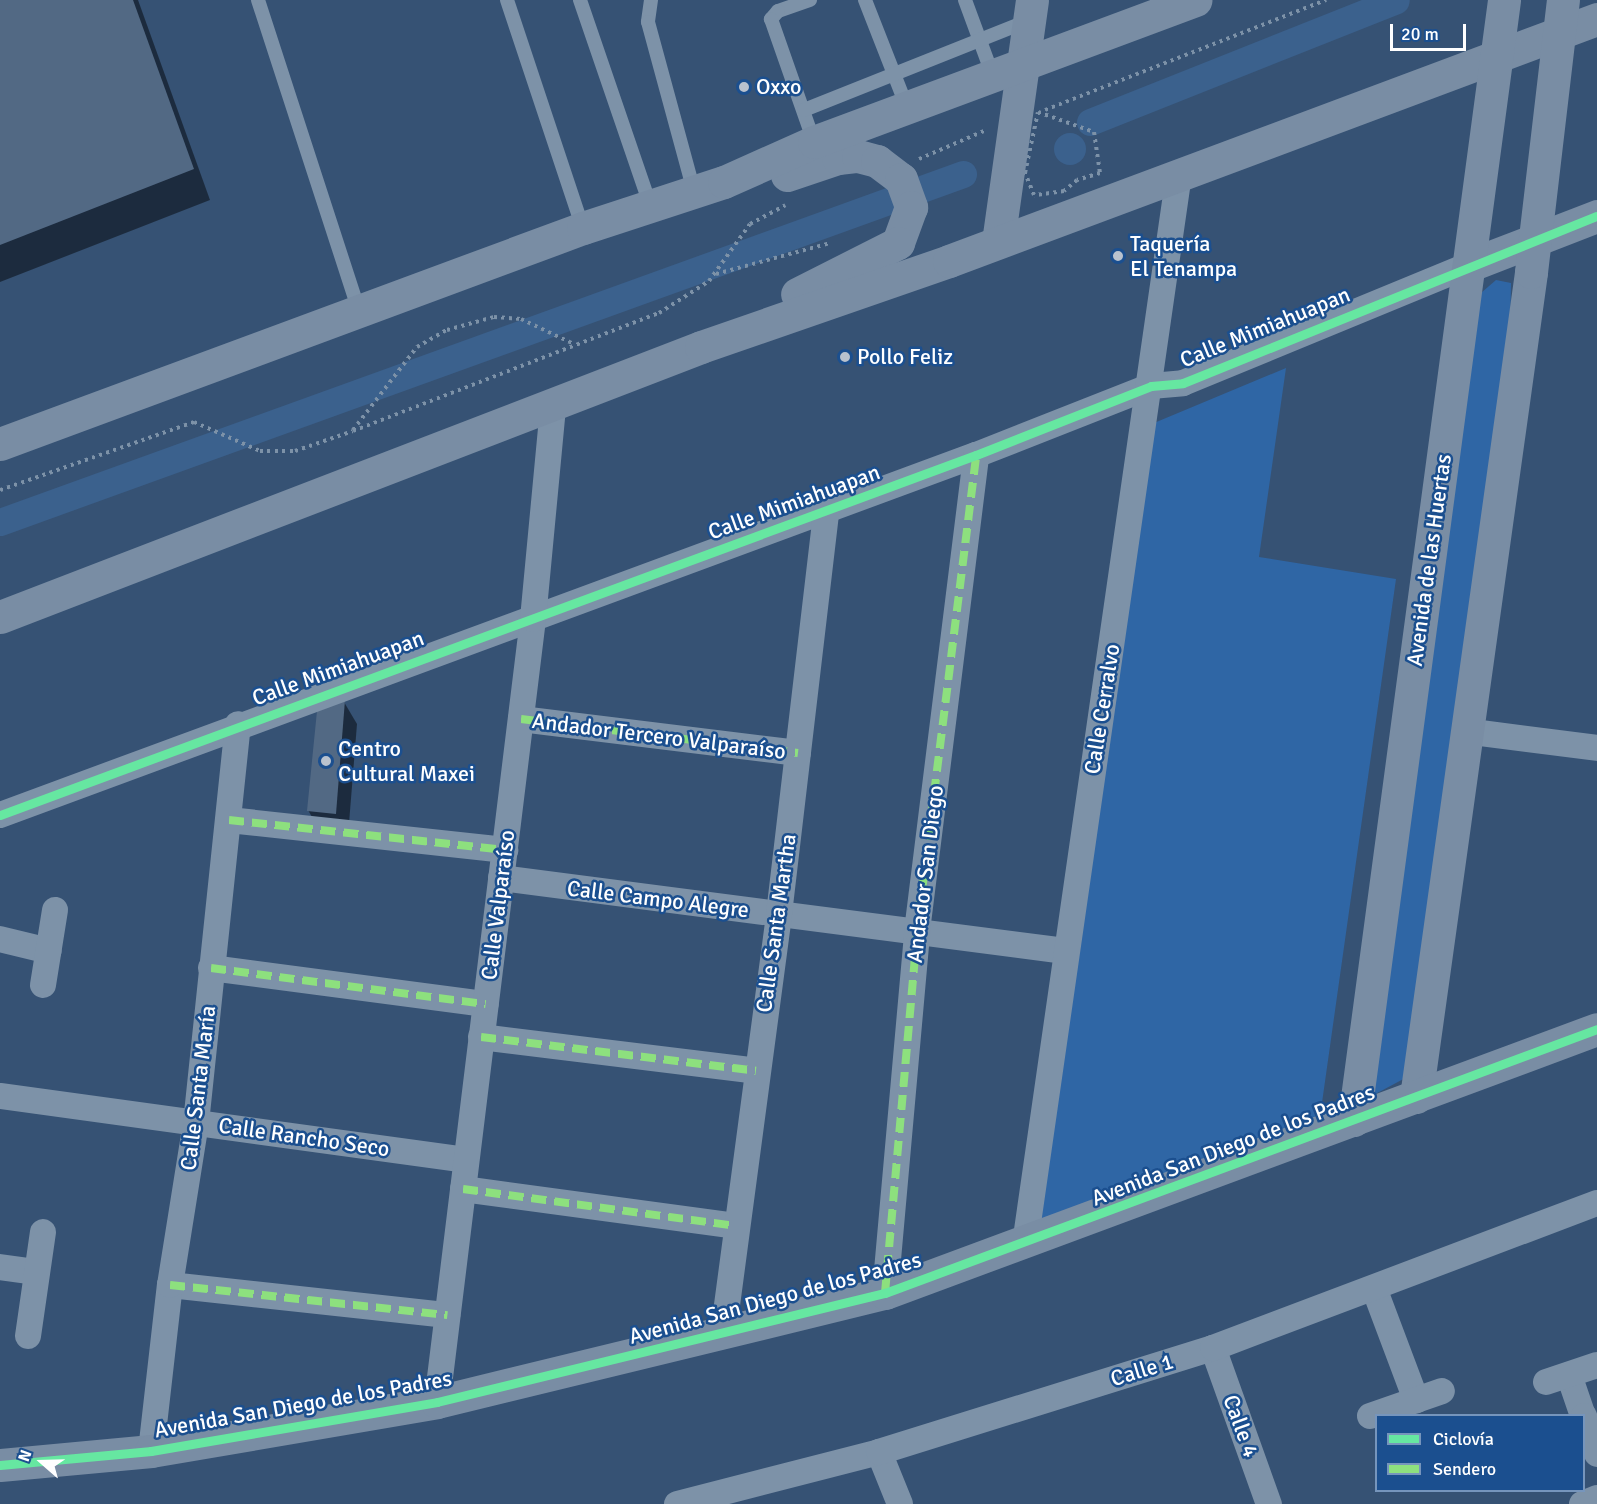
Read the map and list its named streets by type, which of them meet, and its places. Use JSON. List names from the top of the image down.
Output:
{
  "streets": {
    "street": [
      "Calle Mimiahuapan",
      "Avenida de las Huertas",
      "Calle Cerralvo",
      "Andador Tercero Valparaíso",
      "Andador San Diego",
      "Calle Campo Alegre",
      "Calle Valparaíso",
      "Calle Santa Martha",
      "Calle Santa María",
      "Calle Rancho Seco",
      "Avenida San Diego de los Padres",
      "Calle 1",
      "Calle 4"
    ]
  },
  "crossings": [
    ["Calle Mimiahuapan", "Avenida de las Huertas"],
    ["Calle Mimiahuapan", "Calle Cerralvo"],
    ["Calle Mimiahuapan", "Andador San Diego"],
    ["Calle Mimiahuapan", "Calle Valparaíso"],
    ["Calle Mimiahuapan", "Calle Santa Martha"],
    ["Calle Mimiahuapan", "Calle Santa María"],
    ["Avenida de las Huertas", "Avenida San Diego de los Padres"],
    ["Calle Cerralvo", "Calle Campo Alegre"],
    ["Calle Cerralvo", "Avenida San Diego de los Padres"],
    ["Andador Tercero Valparaíso", "Calle Valparaíso"],
    ["Andador Tercero Valparaíso", "Calle Santa Martha"],
    ["Andador San Diego", "Calle Campo Alegre"],
    ["Andador San Diego", "Avenida San Diego de los Padres"],
    ["Calle Campo Alegre", "Calle Valparaíso"],
    ["Calle Campo Alegre", "Calle Santa Martha"],
    ["Calle Valparaíso", "Calle Rancho Seco"],
    ["Calle Valparaíso", "Avenida San Diego de los Padres"],
    ["Calle Santa Martha", "Avenida San Diego de los Padres"],
    ["Calle Santa María", "Calle Rancho Seco"],
    ["Calle Santa María", "Avenida San Diego de los Padres"],
    ["Calle 1", "Calle 4"]
  ],
  "places": [
    "Oxxo",
    "Taquería El Tenampa",
    "Pollo Feliz",
    "Centro Cultural Maxei"
  ],
  "legend": ["Ciclovía", "Sendero"],
  "scale_bar": "20 m",
  "north": "left"
}
